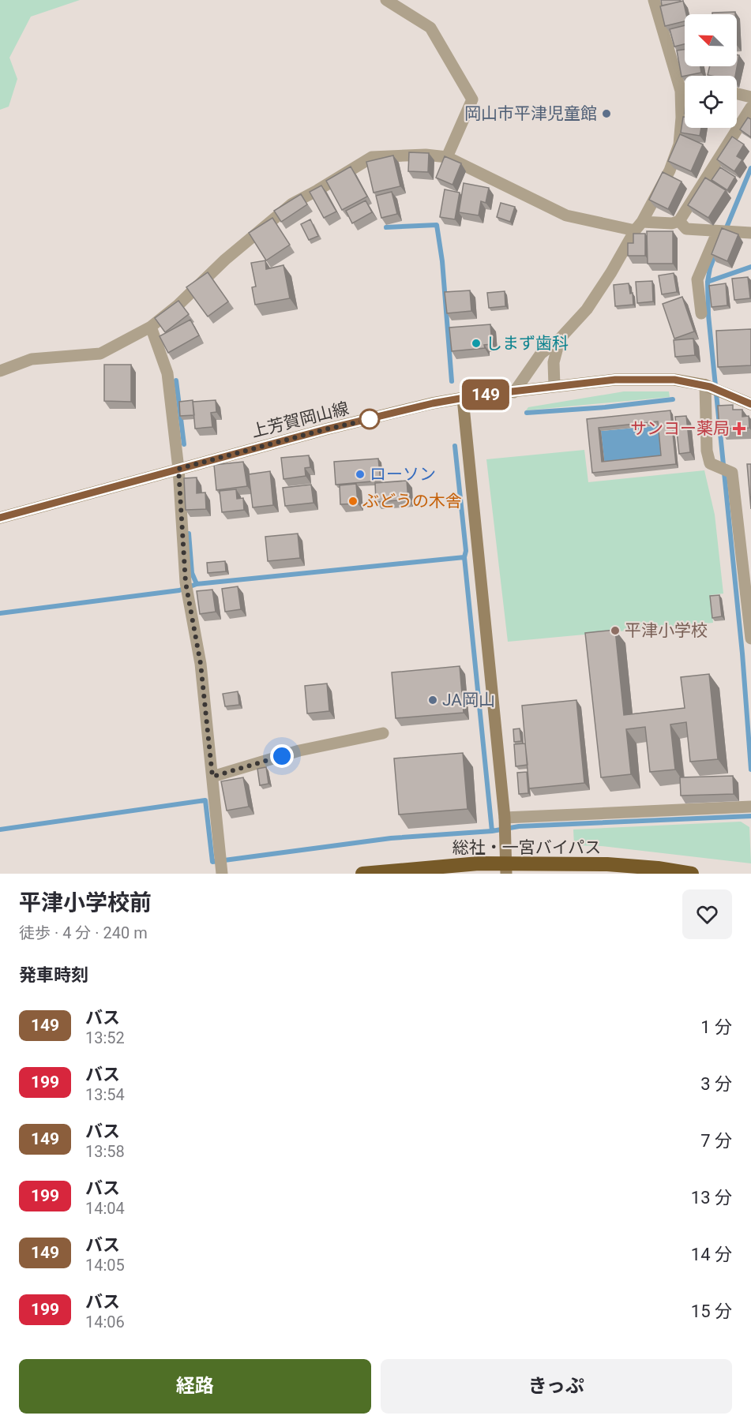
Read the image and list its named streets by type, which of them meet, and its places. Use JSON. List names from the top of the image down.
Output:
{
  "streets": {
    "highway": ["総社・一宮バイパス"],
    "main road": ["上芳賀岡山線"]
  },
  "places": {
    "other": [
      "岡山市平津児童館",
      "しまず歯科",
      "ローソン",
      "ぶどうの木舎",
      "平津小学校",
      "JA岡山"
    ],
    "health": ["サンヨー薬局"]
  },
  "lines": ["bus line 149"],
  "north": "top left",
  "page": {
    "on_map": "149",
    "heading": [
      ["平津小学校前", "徒歩 · 4 分 · 240 m"],
      "発車時刻"
    ],
    "list": [
      {
        "mark": "149",
        "name": "バス",
        "note": "13:52",
        "value": "1 分"
      },
      {
        "mark": "199",
        "name": "バス",
        "note": "13:54",
        "value": "3 分"
      },
      {
        "mark": "149",
        "name": "バス",
        "note": "13:58",
        "value": "7 分"
      },
      {
        "mark": "199",
        "name": "バス",
        "note": "14:04",
        "value": "13 分"
      },
      {
        "mark": "149",
        "name": "バス",
        "note": "14:05",
        "value": "14 分"
      },
      {
        "mark": "199",
        "name": "バス",
        "note": "14:06",
        "value": "15 分"
      }
    ],
    "buttons": ["経路", "きっぷ"]
  }
}
